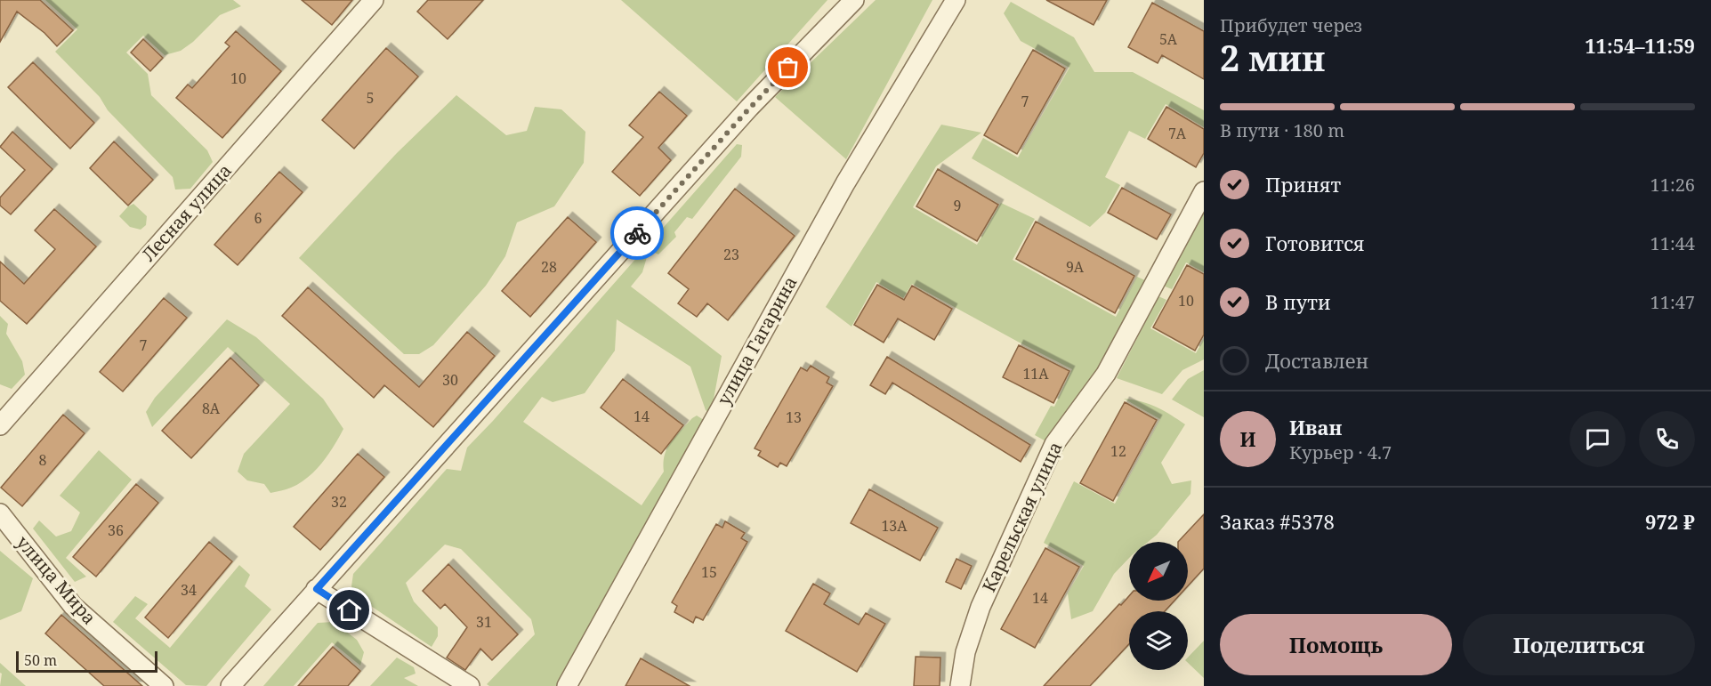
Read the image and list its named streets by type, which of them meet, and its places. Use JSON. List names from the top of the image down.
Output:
{
  "streets": {
    "street": [
      "Лесная улица",
      "улица Гагарина",
      "Карельская улица",
      "улица Мира"
    ]
  },
  "house_numbers": [
    "5А",
    "10",
    "5",
    "7",
    "7А",
    "9",
    "6",
    "23",
    "28",
    "9А",
    "10",
    "7",
    "11А",
    "30",
    "8А",
    "14",
    "13",
    "12",
    "8",
    "32",
    "13А",
    "36",
    "15",
    "34",
    "14",
    "31"
  ],
  "scale_bar": "50 m",
  "north": "bottom left",
  "page": {
    "heading": ["2 мин", "Прибудет через", "11:54–11:59"],
    "panel": [
      "Иван",
      "Курьер · 4.7",
      "Заказ #5378",
      "972 ₽"
    ],
    "bar": "В пути · 180 m",
    "list": [
      ["Принят", "11:26"],
      ["Готовится", "11:44"],
      ["В пути", "11:47"],
      "Доставлен"
    ],
    "round": "И",
    "buttons": ["Помощь", "Поделиться"],
    "scale": "50 m"
  }
}
